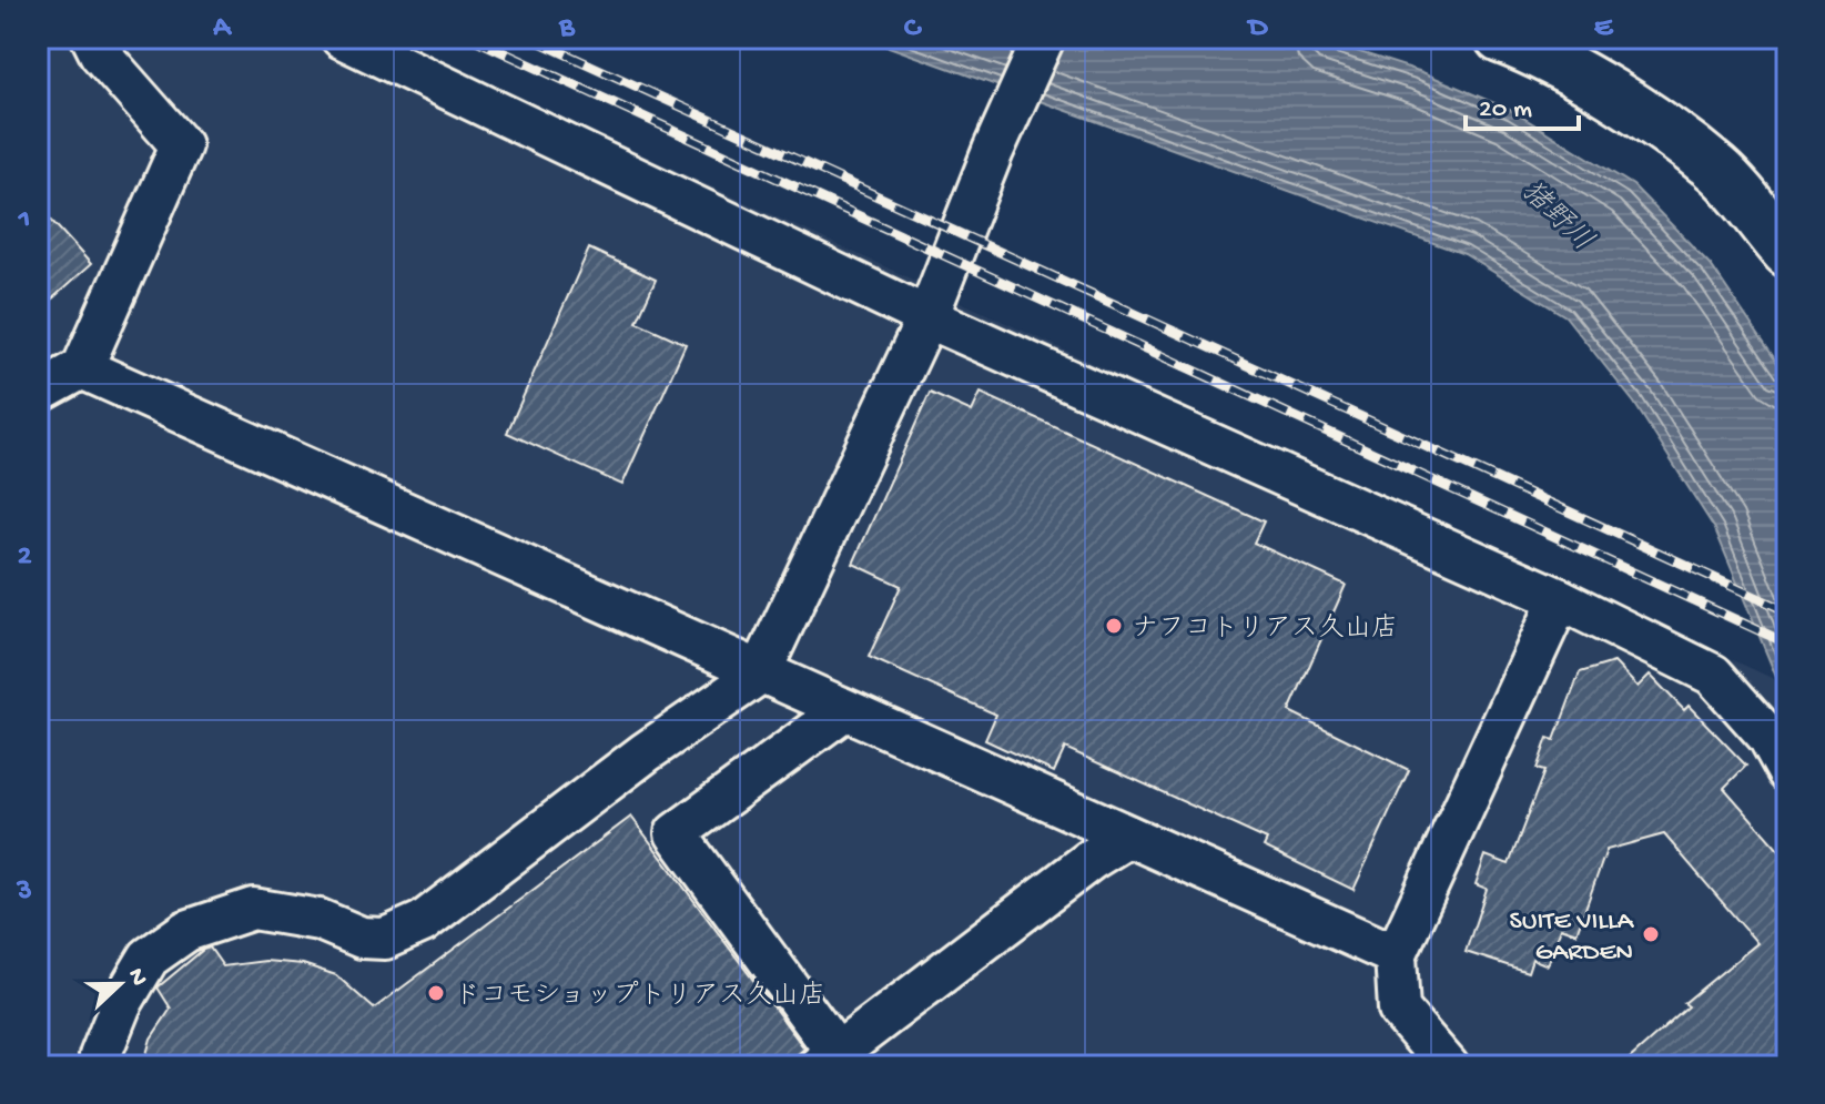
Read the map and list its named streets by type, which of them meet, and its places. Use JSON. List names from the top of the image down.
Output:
{
  "water": ["猪野川"],
  "places": ["ナフコトリアス久山店", "SUITE VILLA GARDEN", "ドコモショップトリアス久山店"],
  "scale_bar": "20 m",
  "north": "right",
  "grid": {
    "columns": [
      "A",
      "B",
      "C",
      "D",
      "E"
    ],
    "rows": ["1", "2", "3"]
  }
}
